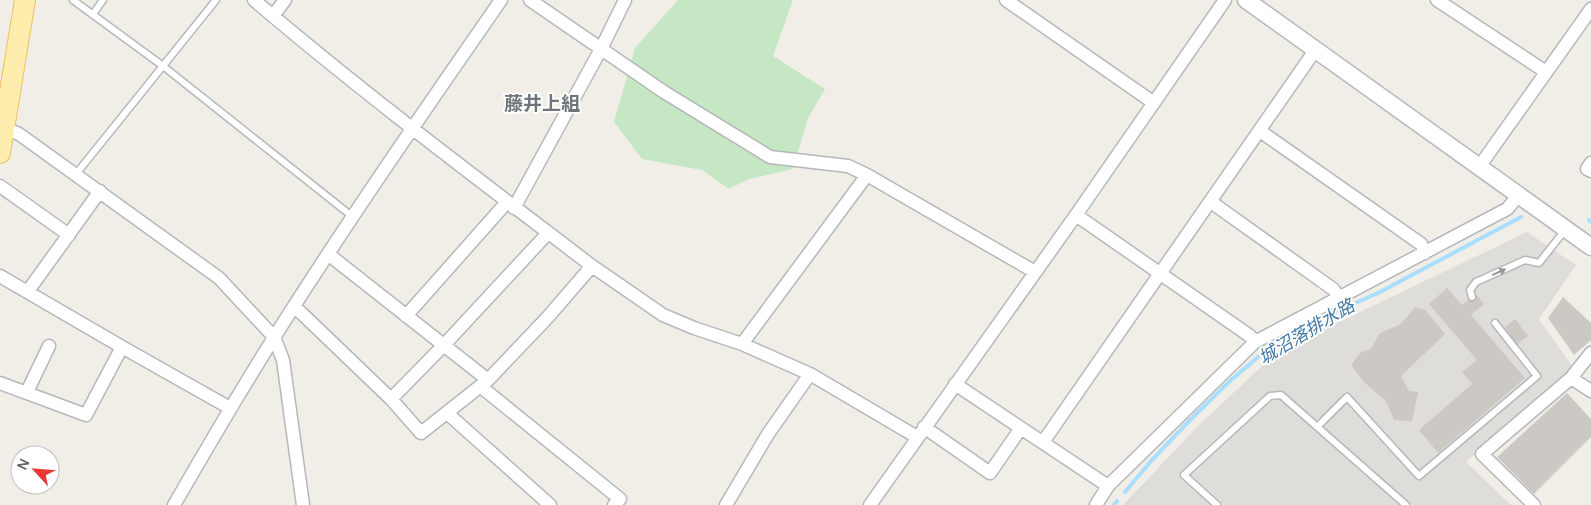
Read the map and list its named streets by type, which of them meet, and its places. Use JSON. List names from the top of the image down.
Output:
{
  "districts": ["藤井上組"],
  "water": ["城沼落排水路"],
  "north": "top left"
}
